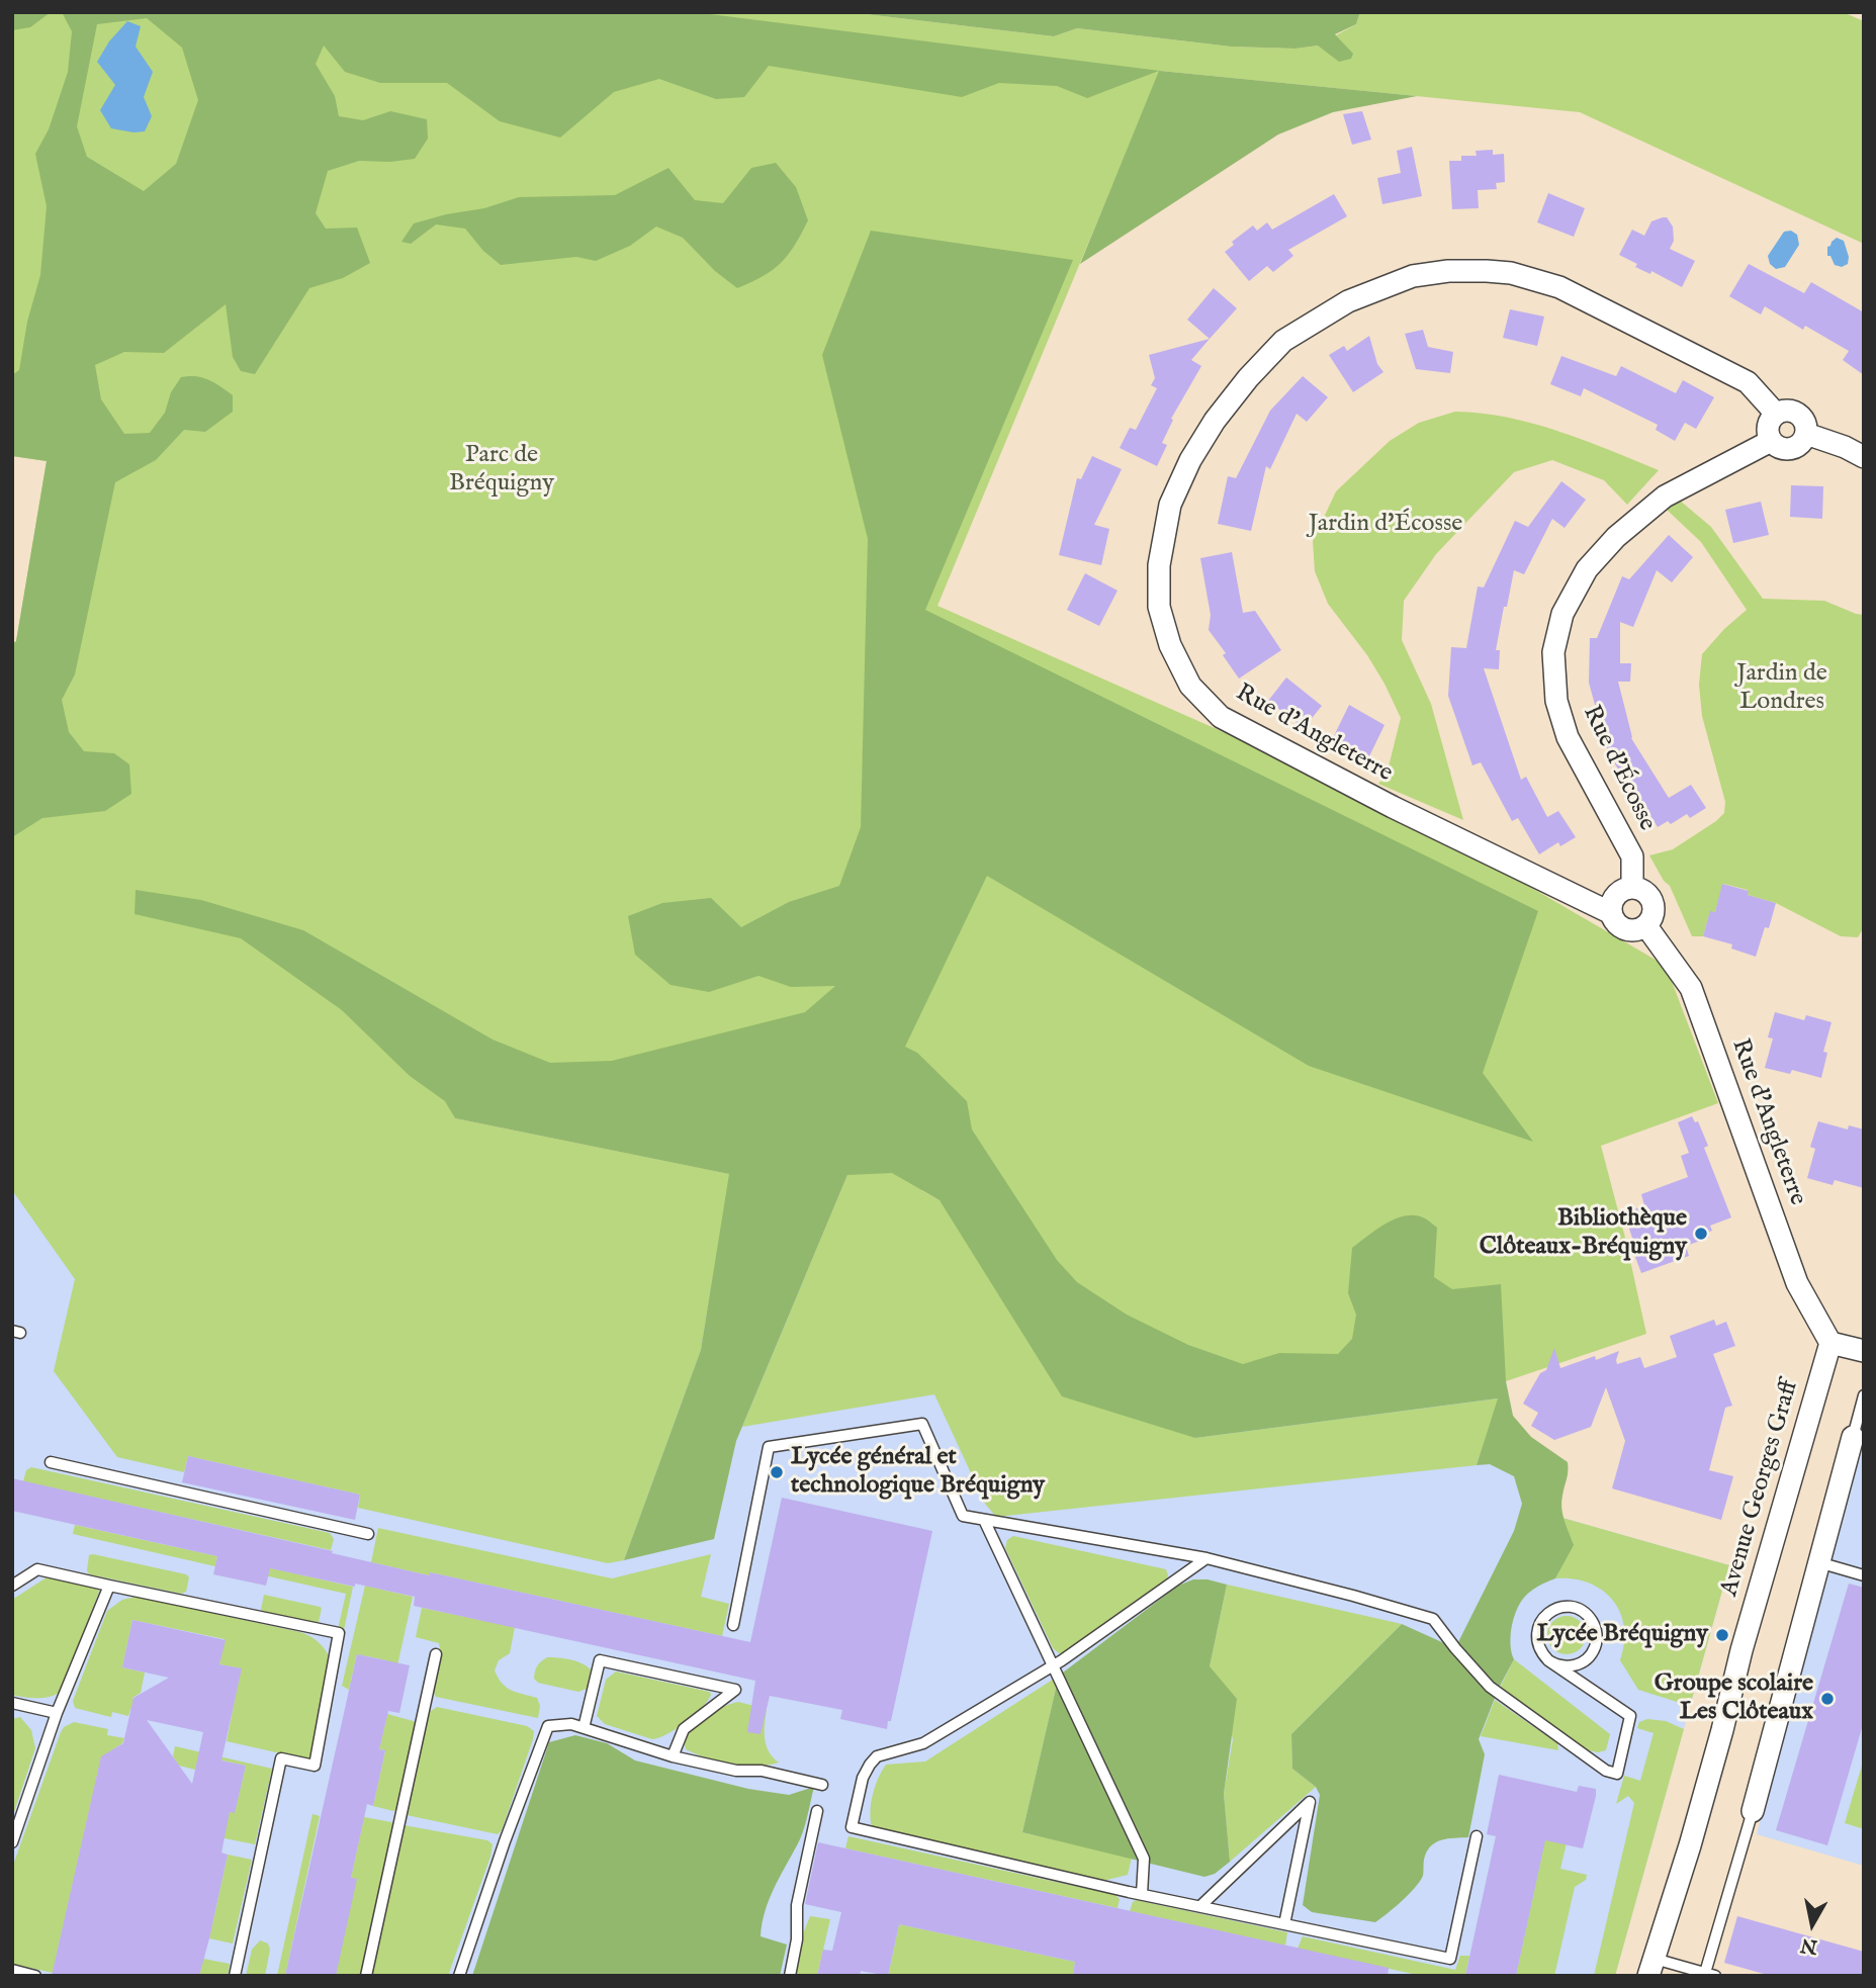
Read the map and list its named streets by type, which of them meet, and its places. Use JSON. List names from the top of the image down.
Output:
{
  "streets": {
    "street": ["Rue d'Angleterre", "Rue d'Écosse", "Avenue Georges Graff"]
  },
  "crossings": [
    ["Rue d'Angleterre", "Rue d'Écosse"],
    ["Rue d'Angleterre", "Avenue Georges Graff"]
  ],
  "parks": ["Parc de Bréquigny", "Jardin d'Écosse", "Jardin de Londres"],
  "places": [
    "Bibliothèque Clôteaux-Bréquigny",
    "Lycée général et technologique Bréquigny",
    "Lycée Bréquigny",
    "Groupe scolaire Les Clôteaux"
  ],
  "north": "bottom"
}
